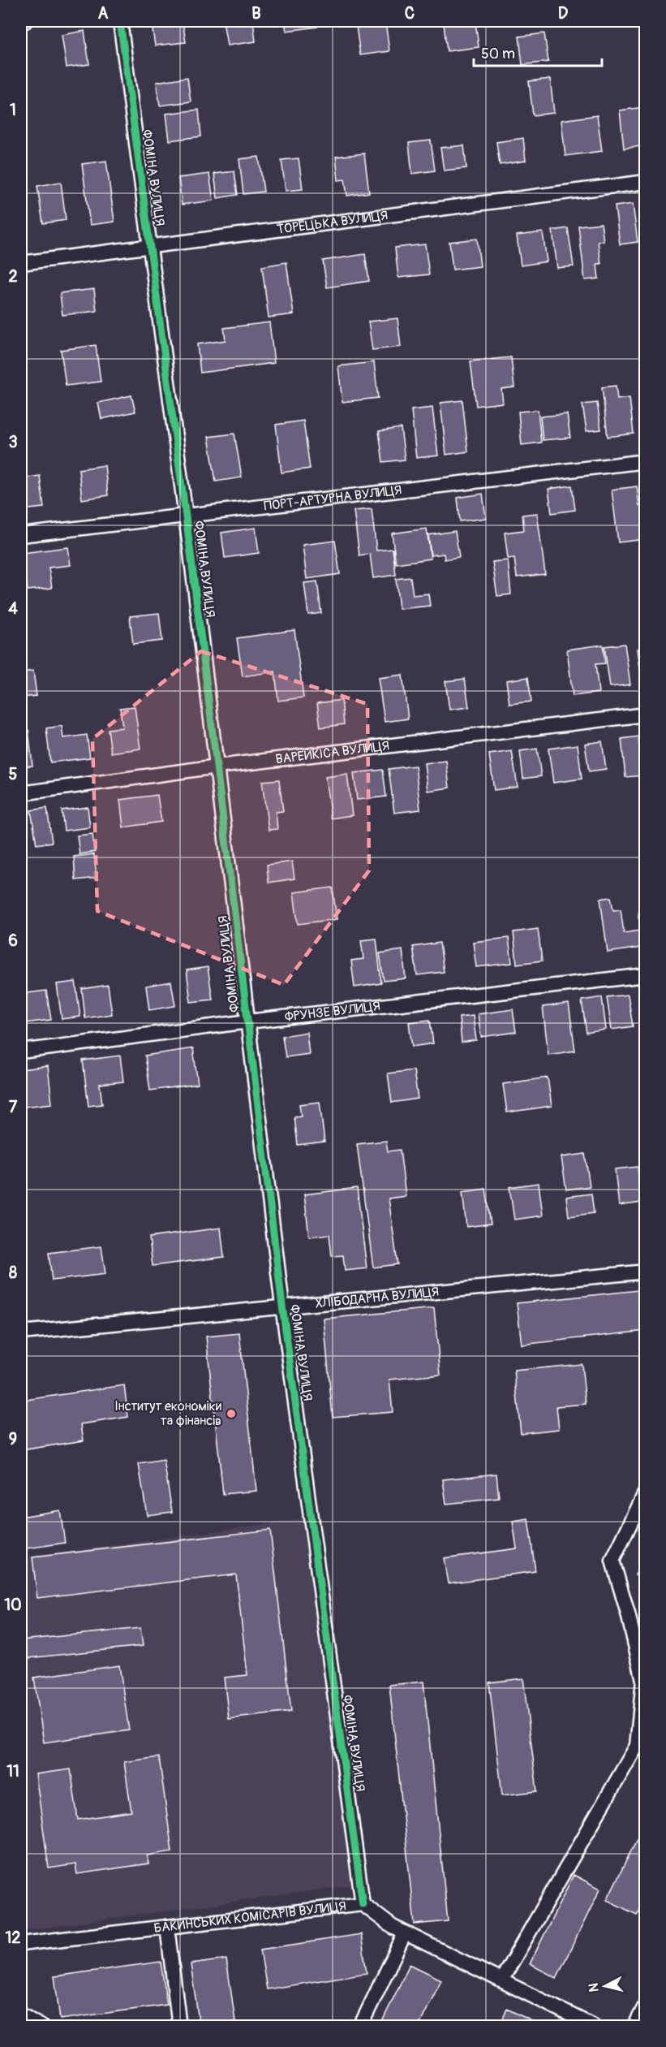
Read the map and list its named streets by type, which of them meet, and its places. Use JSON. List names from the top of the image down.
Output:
{
  "streets": {
    "street": [
      "ФОМІНА ВУЛИЦЯ",
      "ТОРЕЦЬКА ВУЛИЦЯ",
      "ПОРТ-АРТУРНА ВУЛИЦЯ",
      "ВАРЕЙКІСА ВУЛИЦЯ",
      "ФРУНЗЕ ВУЛИЦЯ",
      "ХЛІБОДАРНА ВУЛИЦЯ",
      "БАКИНСЬКИХ КОМІСАРІВ ВУЛИЦЯ"
    ]
  },
  "crossings": [
    ["ФОМІНА ВУЛИЦЯ", "ТОРЕЦЬКА ВУЛИЦЯ"],
    ["ФОМІНА ВУЛИЦЯ", "ПОРТ-АРТУРНА ВУЛИЦЯ"],
    ["ФОМІНА ВУЛИЦЯ", "ВАРЕЙКІСА ВУЛИЦЯ"],
    ["ФОМІНА ВУЛИЦЯ", "ФРУНЗЕ ВУЛИЦЯ"],
    ["ФОМІНА ВУЛИЦЯ", "ХЛІБОДАРНА ВУЛИЦЯ"],
    ["ФОМІНА ВУЛИЦЯ", "БАКИНСЬКИХ КОМІСАРІВ ВУЛИЦЯ"]
  ],
  "places": ["Інститут економіки та фінансів"],
  "scale_bar": "50 m",
  "north": "left",
  "grid": {
    "columns": [
      "A",
      "B",
      "C",
      "D"
    ],
    "rows": [
      "1",
      "2",
      "3",
      "4",
      "5",
      "6",
      "7",
      "8",
      "9",
      "10",
      "11",
      "12"
    ]
  }
}
